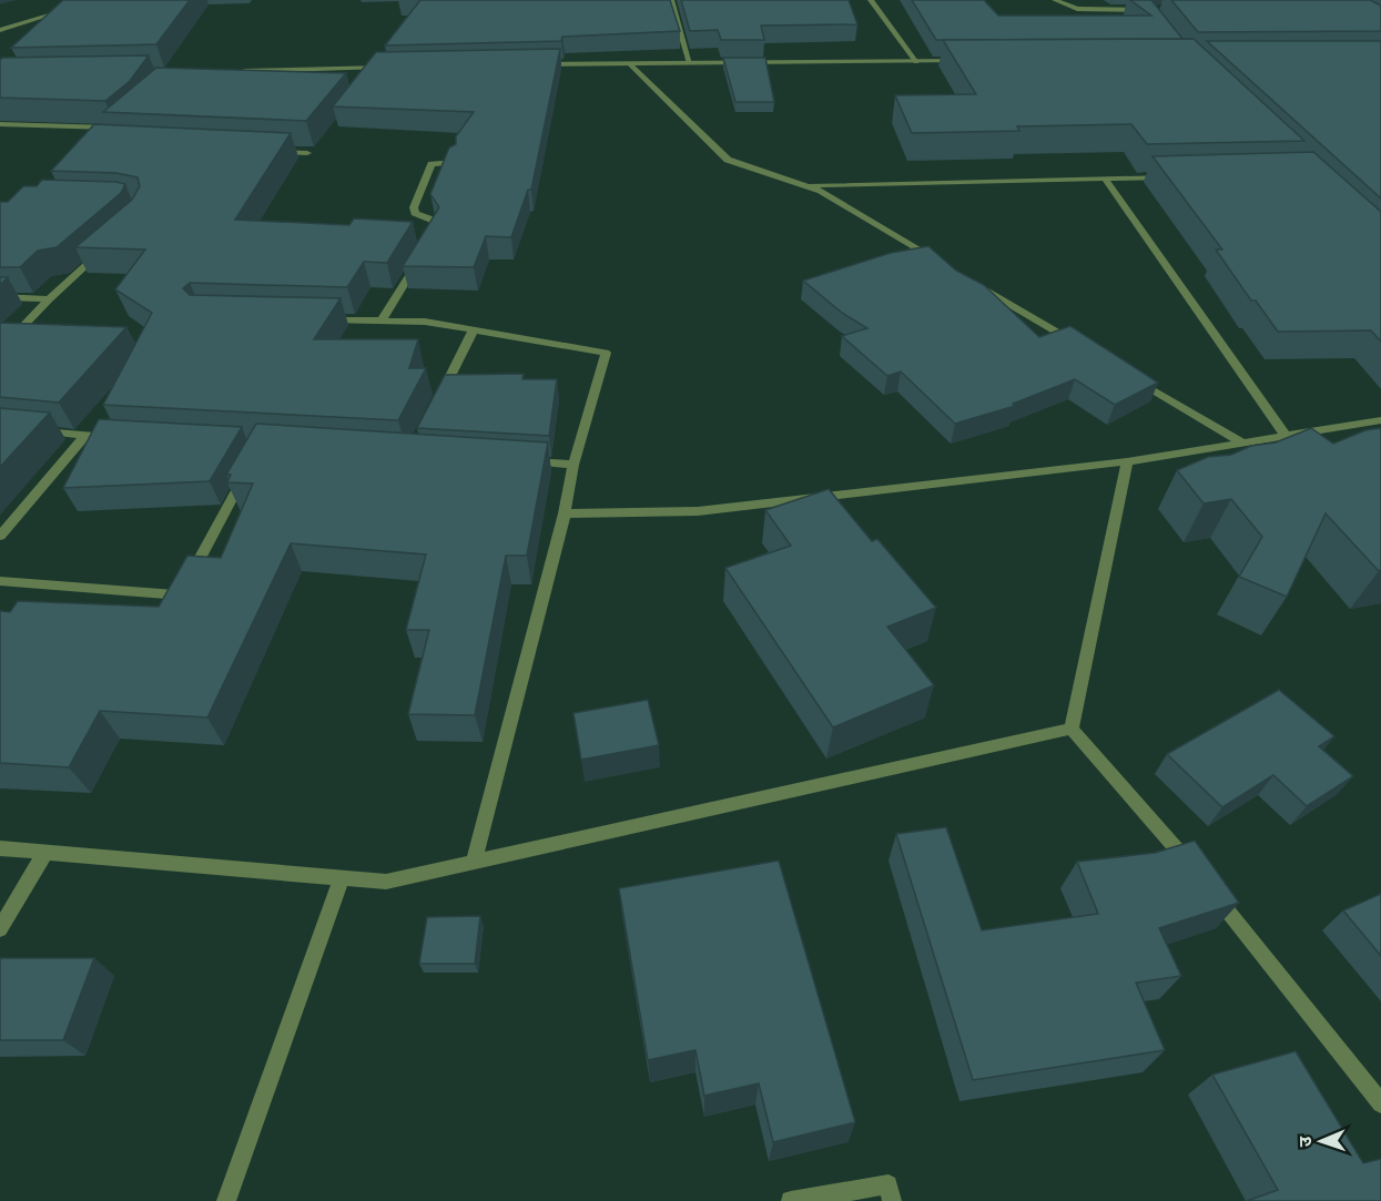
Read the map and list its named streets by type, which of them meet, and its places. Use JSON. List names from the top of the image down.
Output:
{
  "north": "left"
}
